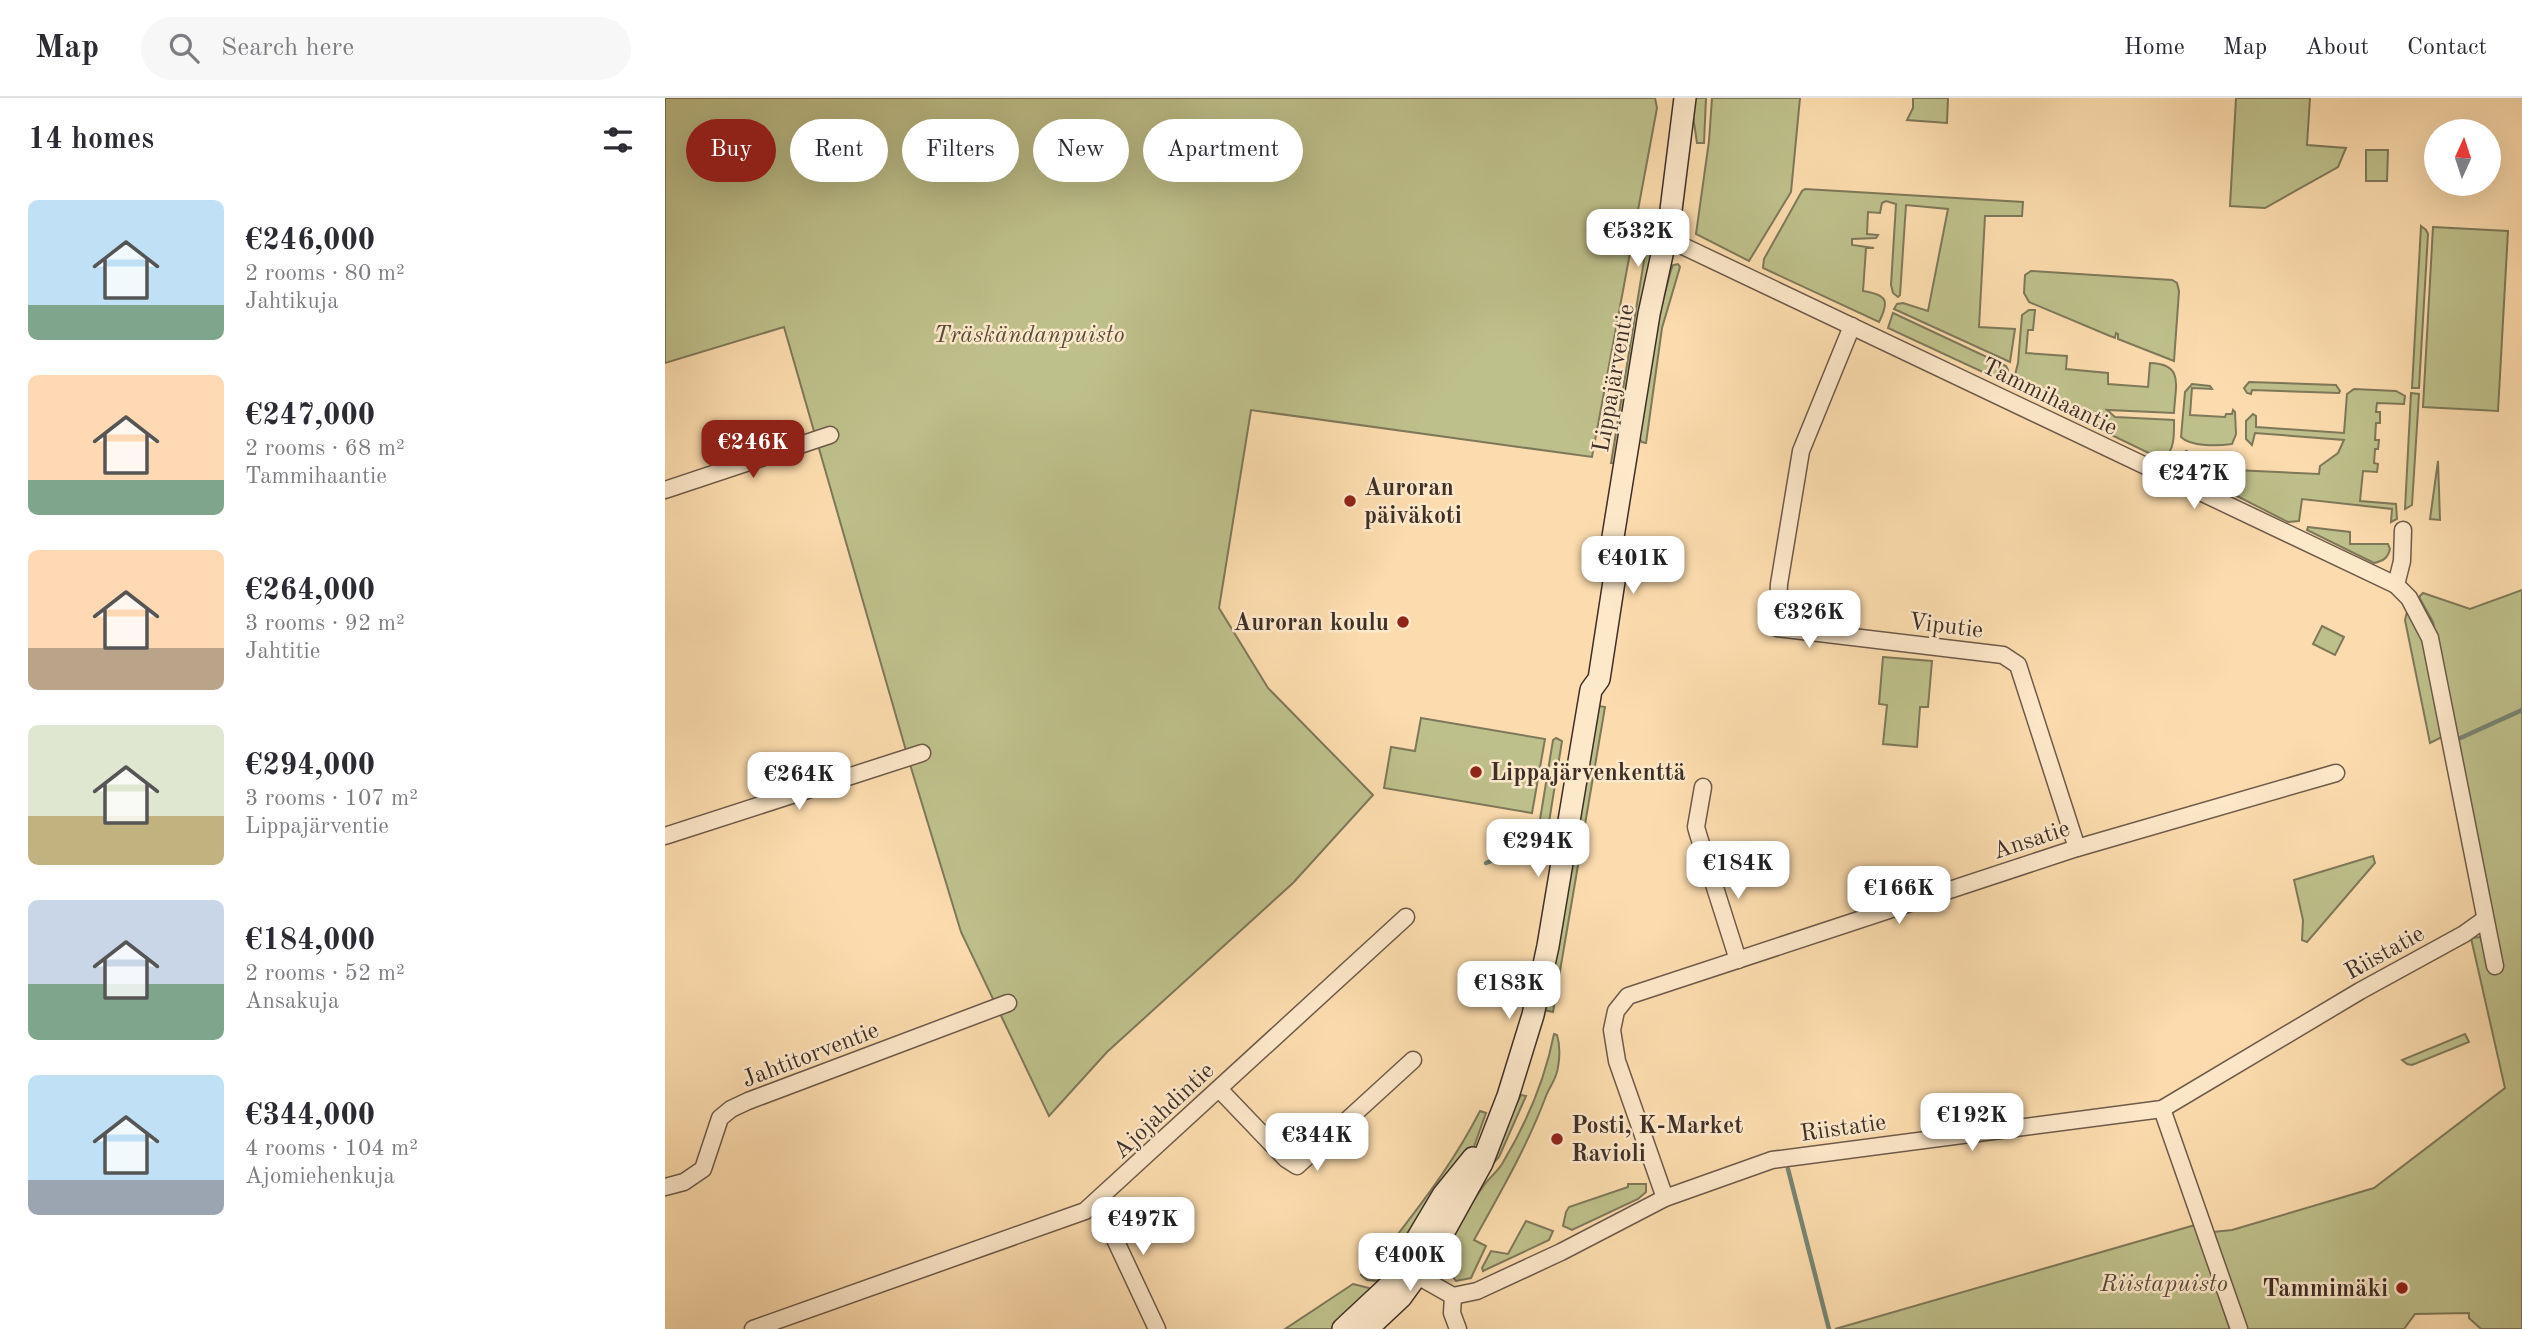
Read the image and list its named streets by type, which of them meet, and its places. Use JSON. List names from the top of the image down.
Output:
{
  "streets": {
    "main road": ["Lippajärventie"],
    "street": [
      "Tammihaantie",
      "Viputie",
      "Ansatie",
      "Riistatie",
      "Jahtitorventie",
      "Ajojahdintie"
    ]
  },
  "crossings": [
    ["Lippajärventie", "Tammihaantie"],
    ["Tammihaantie", "Viputie"],
    ["Tammihaantie", "Riistatie"],
    ["Viputie", "Ansatie"],
    ["Ansatie", "Riistatie"]
  ],
  "parks": ["Träskändanpuisto", "Riistapuisto"],
  "places": [
    "Auroran päiväkoti",
    "Auroran koulu",
    "Lippajärvenkenttä",
    "Posti, K-Market Ravioli",
    "Tammimäki"
  ],
  "north": "top",
  "page": {
    "header": "Map",
    "search": "Search here",
    "nav": [
      "Home",
      "Map",
      "About",
      "Contact"
    ],
    "heading": "14 homes",
    "chip": [
      "Buy",
      "Rent",
      "Filters",
      "New",
      "Apartment"
    ],
    "list": [
      {
        "name": "€246,000",
        "note": "2 rooms · 80 m² · Jahtikuja"
      },
      {
        "name": "€247,000",
        "note": "2 rooms · 68 m² · Tammihaantie"
      },
      {
        "name": "€264,000",
        "note": "3 rooms · 92 m² · Jahtitie"
      },
      {
        "name": "€294,000",
        "note": "3 rooms · 107 m² · Lippajärventie"
      },
      {
        "name": "€184,000",
        "note": "2 rooms · 52 m² · Ansakuja"
      },
      {
        "name": "€344,000",
        "note": "4 rooms · 104 m² · Ajomiehenkuja"
      }
    ],
    "price": [
      "€532K",
      "€246K",
      "€247K",
      "€401K",
      "€326K",
      "€264K",
      "€294K",
      "€184K",
      "€166K",
      "€183K",
      "€192K",
      "€344K",
      "€497K",
      "€400K"
    ]
  }
}
